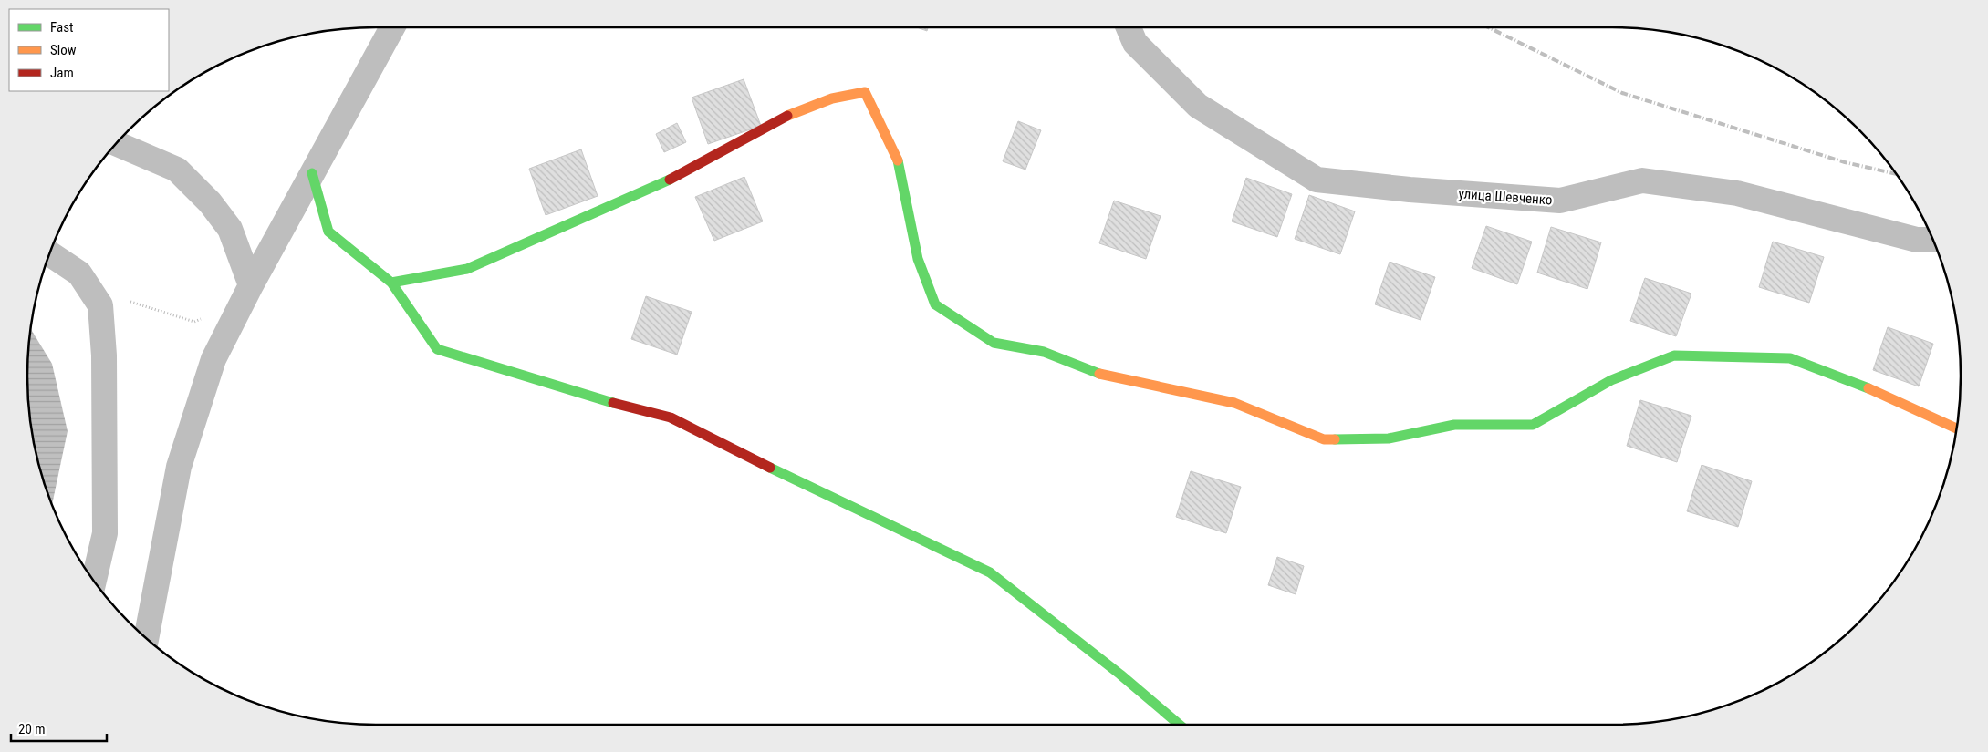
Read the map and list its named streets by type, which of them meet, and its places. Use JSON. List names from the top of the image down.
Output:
{
  "streets": {
    "street": ["улица Шевченко"]
  },
  "legend": ["Fast", "Slow", "Jam"],
  "scale_bar": "20 m"
}
